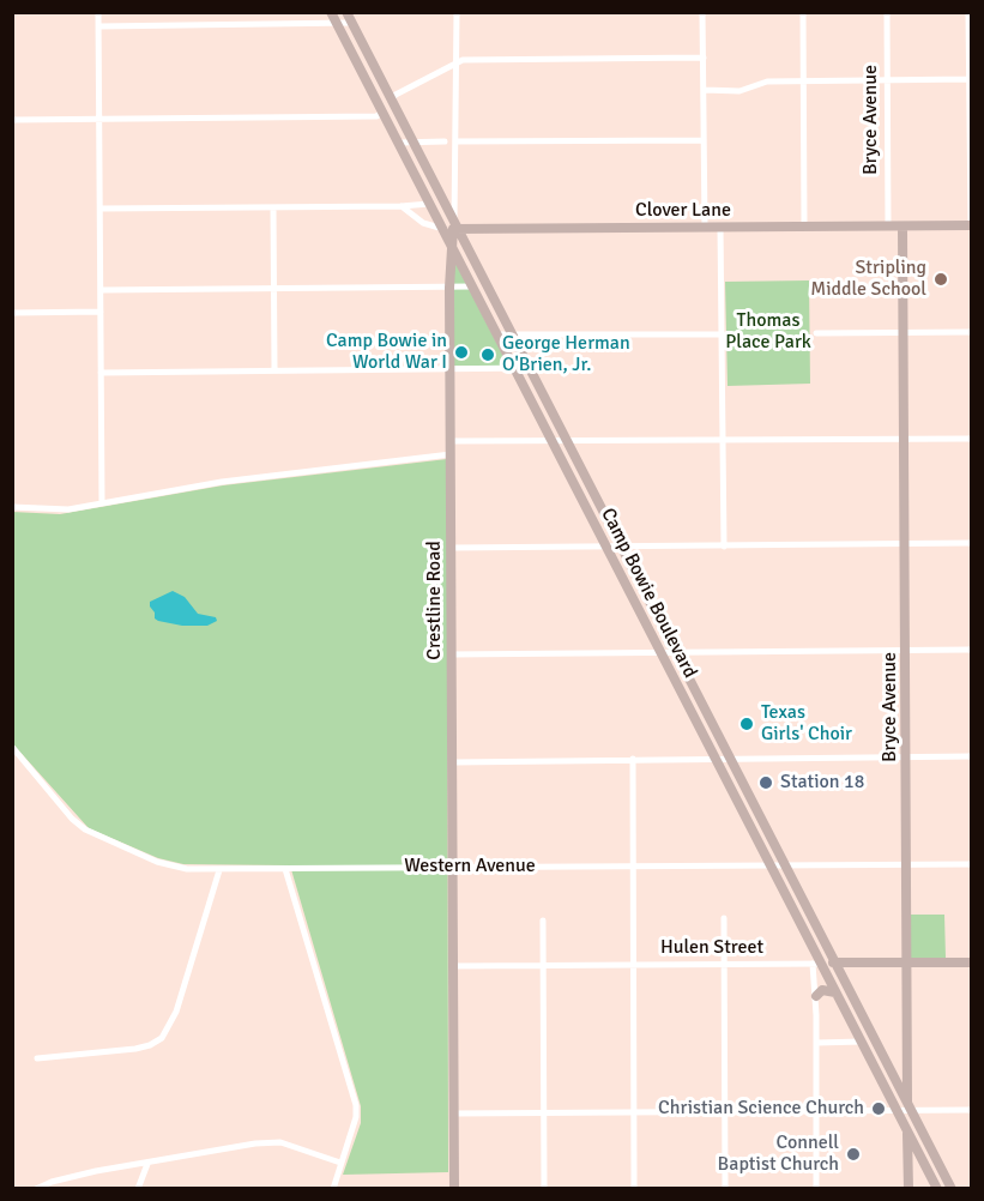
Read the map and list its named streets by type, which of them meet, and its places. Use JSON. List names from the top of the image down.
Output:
{
  "streets": {
    "main road": [
      "Bryce Avenue",
      "Clover Lane",
      "Camp Bowie Boulevard",
      "Crestline Road",
      "Hulen Street"
    ],
    "street": ["Western Avenue"]
  },
  "crossings": [
    ["Bryce Avenue", "Clover Lane"],
    ["Bryce Avenue", "Camp Bowie Boulevard"],
    ["Bryce Avenue", "Western Avenue"],
    ["Bryce Avenue", "Hulen Street"],
    ["Clover Lane", "Camp Bowie Boulevard"],
    ["Camp Bowie Boulevard", "Crestline Road"],
    ["Camp Bowie Boulevard", "Western Avenue"],
    ["Camp Bowie Boulevard", "Hulen Street"],
    ["Crestline Road", "Western Avenue"],
    ["Crestline Road", "Hulen Street"]
  ],
  "parks": ["Thomas Place Park"],
  "places": [
    "Stripling Middle School",
    "Camp Bowie in World War I",
    "George Herman O'Brien, Jr.",
    "Texas Girls' Choir",
    "Station 18",
    "Christian Science Church",
    "Connell Baptist Church"
  ]
}
